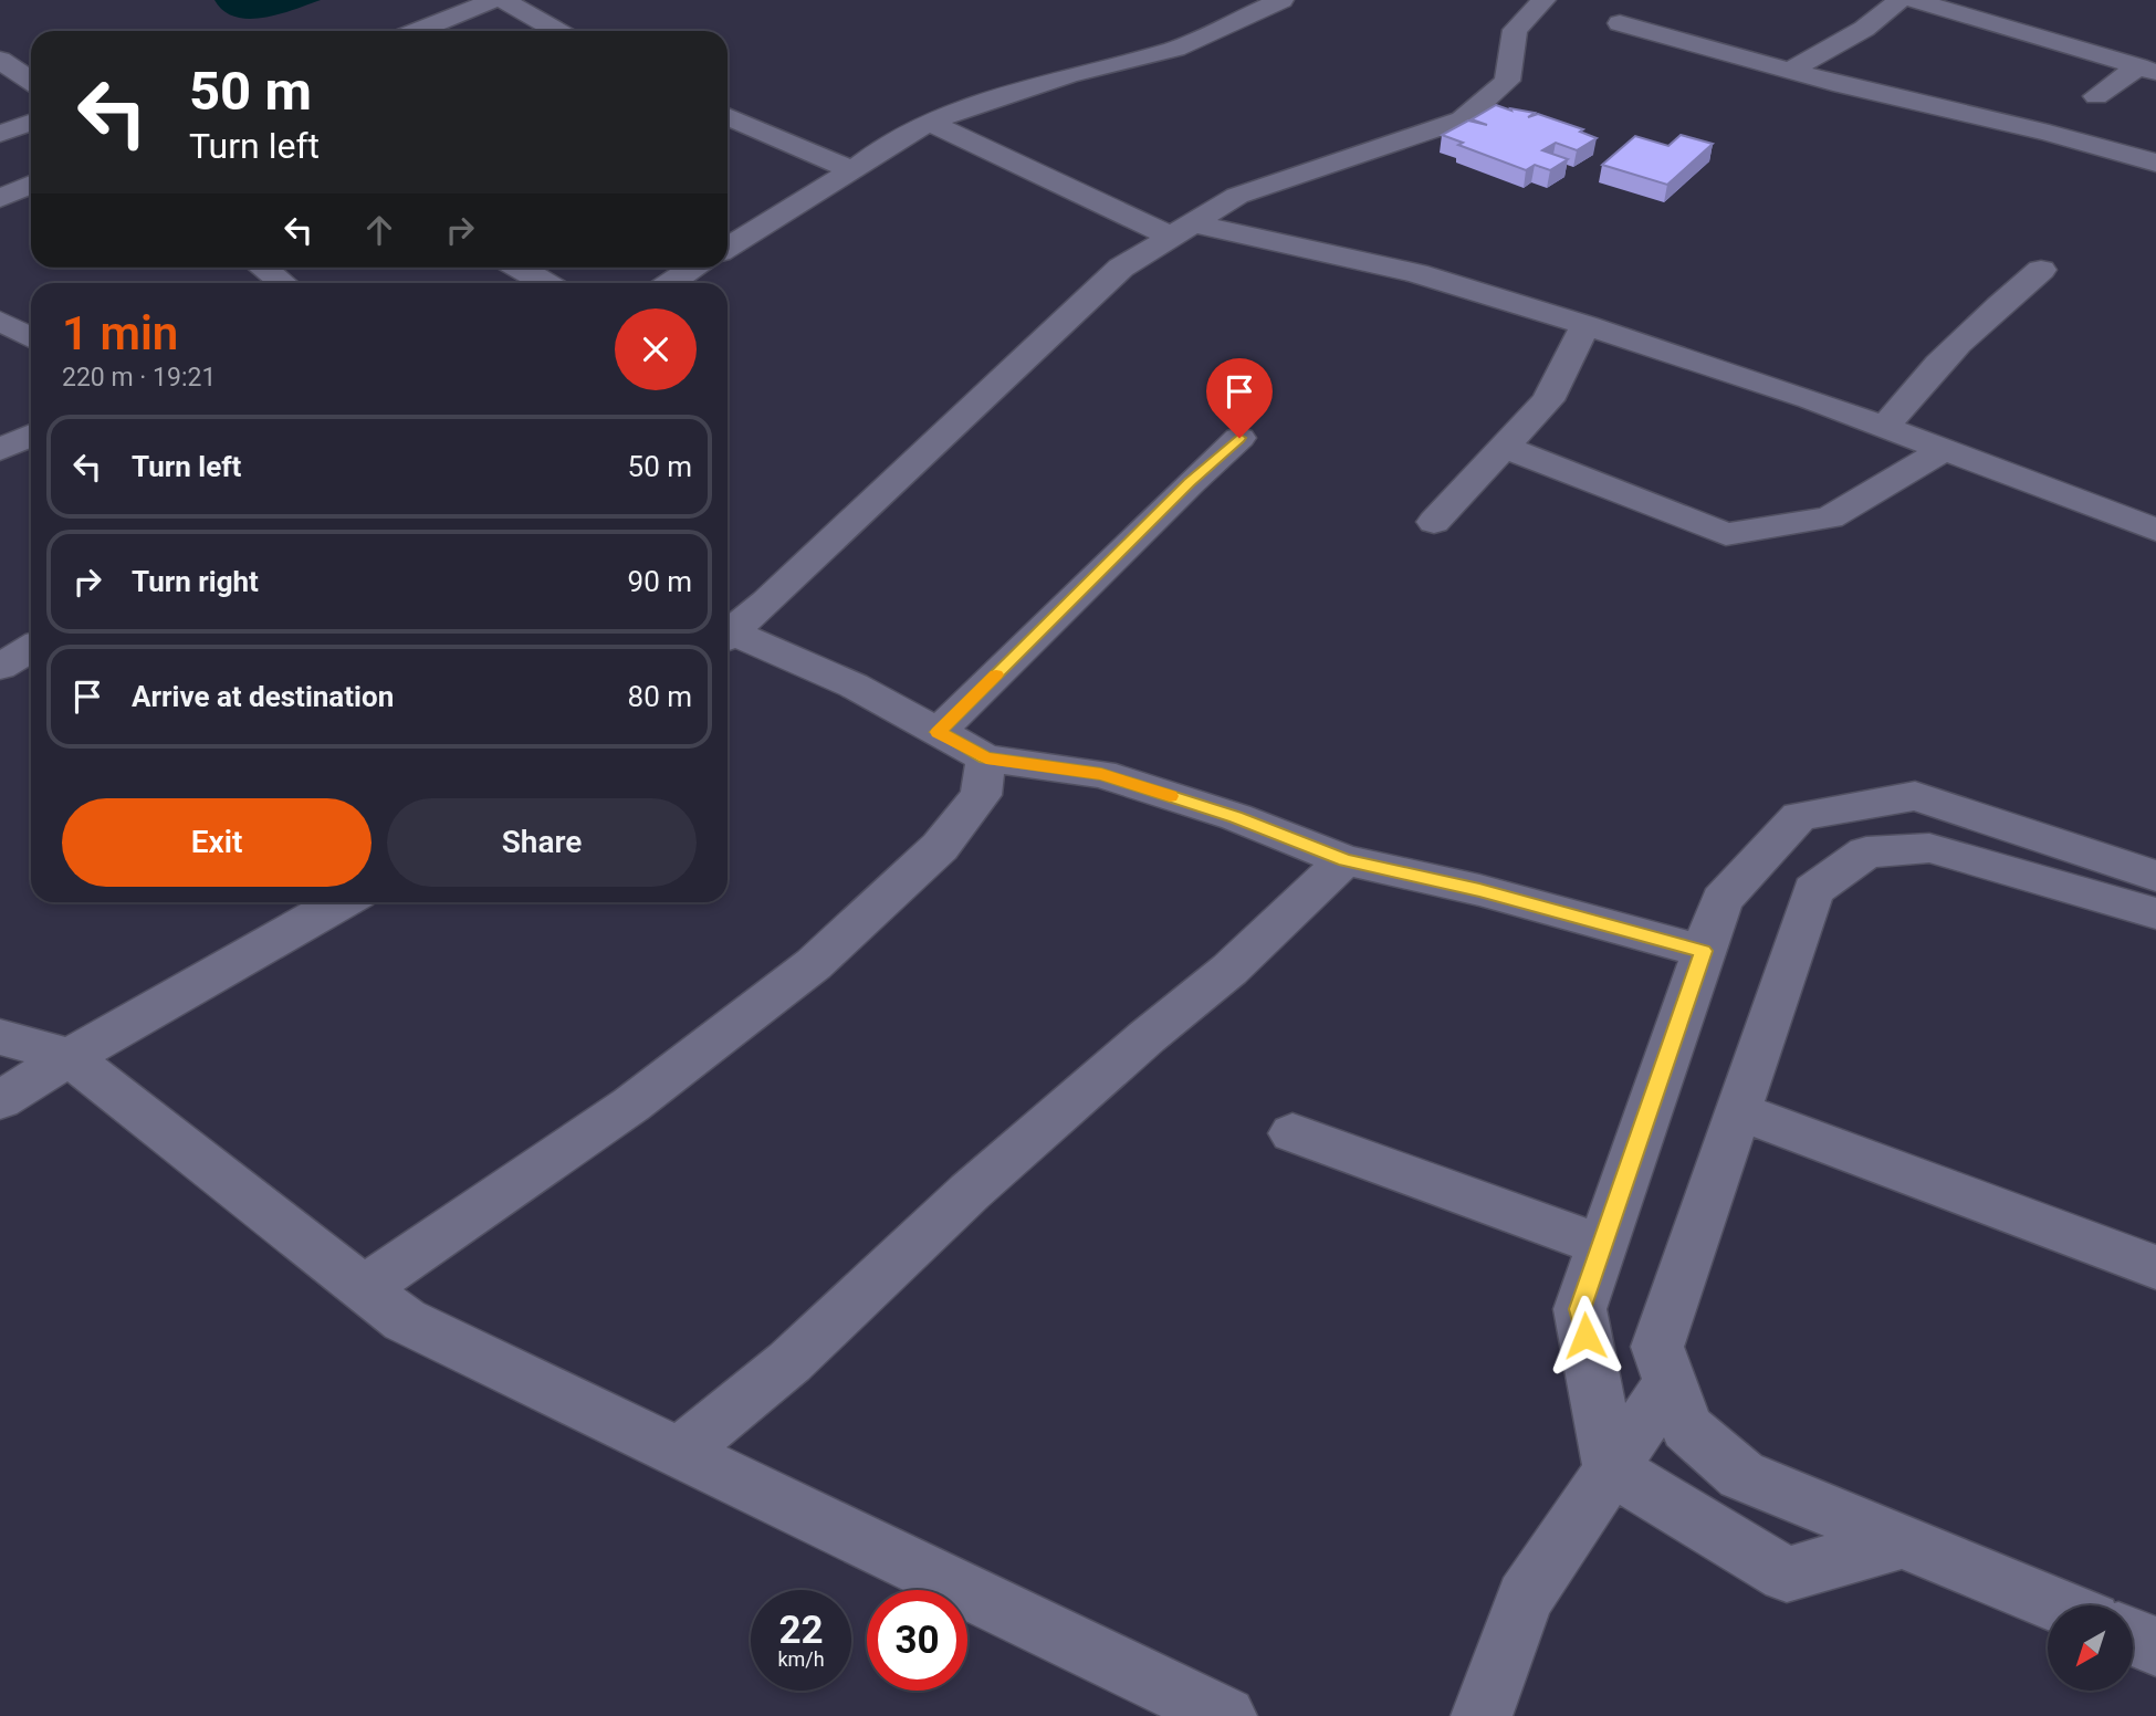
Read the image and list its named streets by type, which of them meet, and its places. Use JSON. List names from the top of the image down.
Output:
{
  "north": "bottom left",
  "page": {
    "turn": ["50 m", "Turn left"],
    "heading": ["1 min", "220 m · 19:21"],
    "list": [
      {
        "name": "Turn left",
        "value": "50 m"
      },
      {
        "name": "Turn right",
        "value": "90 m"
      },
      {
        "name": "Arrive at destination",
        "value": "80 m"
      }
    ],
    "buttons": ["Exit", "Share"],
    "speed": "22 km/h",
    "limit": "30"
  }
}
